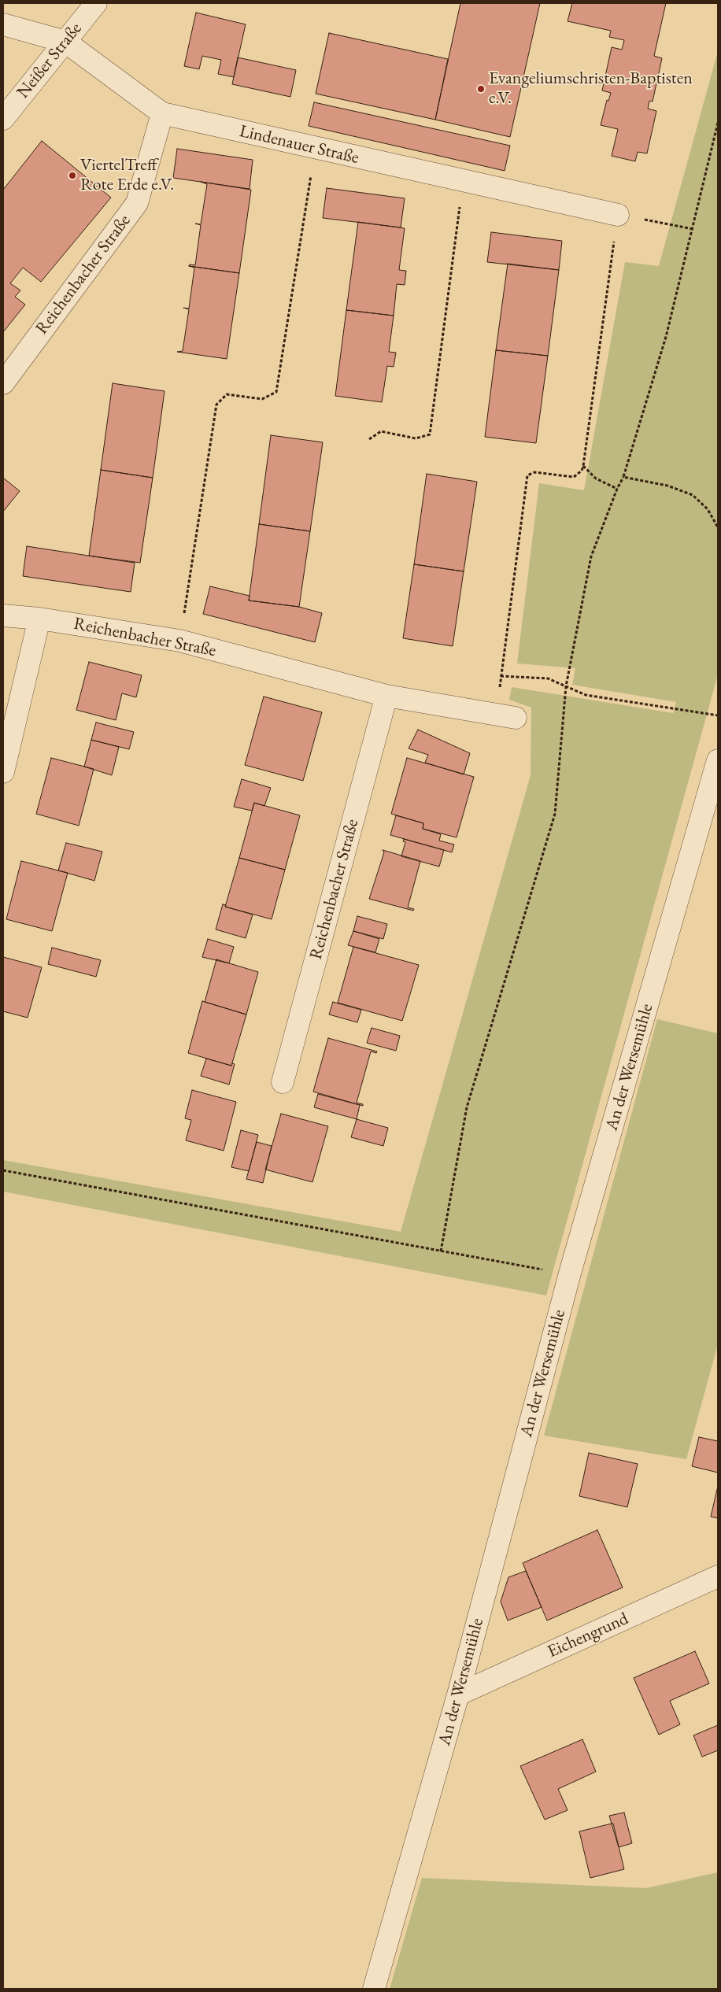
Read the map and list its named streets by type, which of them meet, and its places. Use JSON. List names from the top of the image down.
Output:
{
  "streets": {
    "street": [
      "Neißer Straße",
      "Lindenauer Straße",
      "Reichenbacher Straße",
      "An der Wersemühle",
      "Eichengrund"
    ]
  },
  "crossings": [
    ["Neißer Straße", "Lindenauer Straße"],
    ["Lindenauer Straße", "Reichenbacher Straße"],
    ["An der Wersemühle", "Eichengrund"]
  ],
  "places": ["Evangeliumschristen-Baptisten e.V.", "ViertelTreff Rote Erde e.V."]
}
